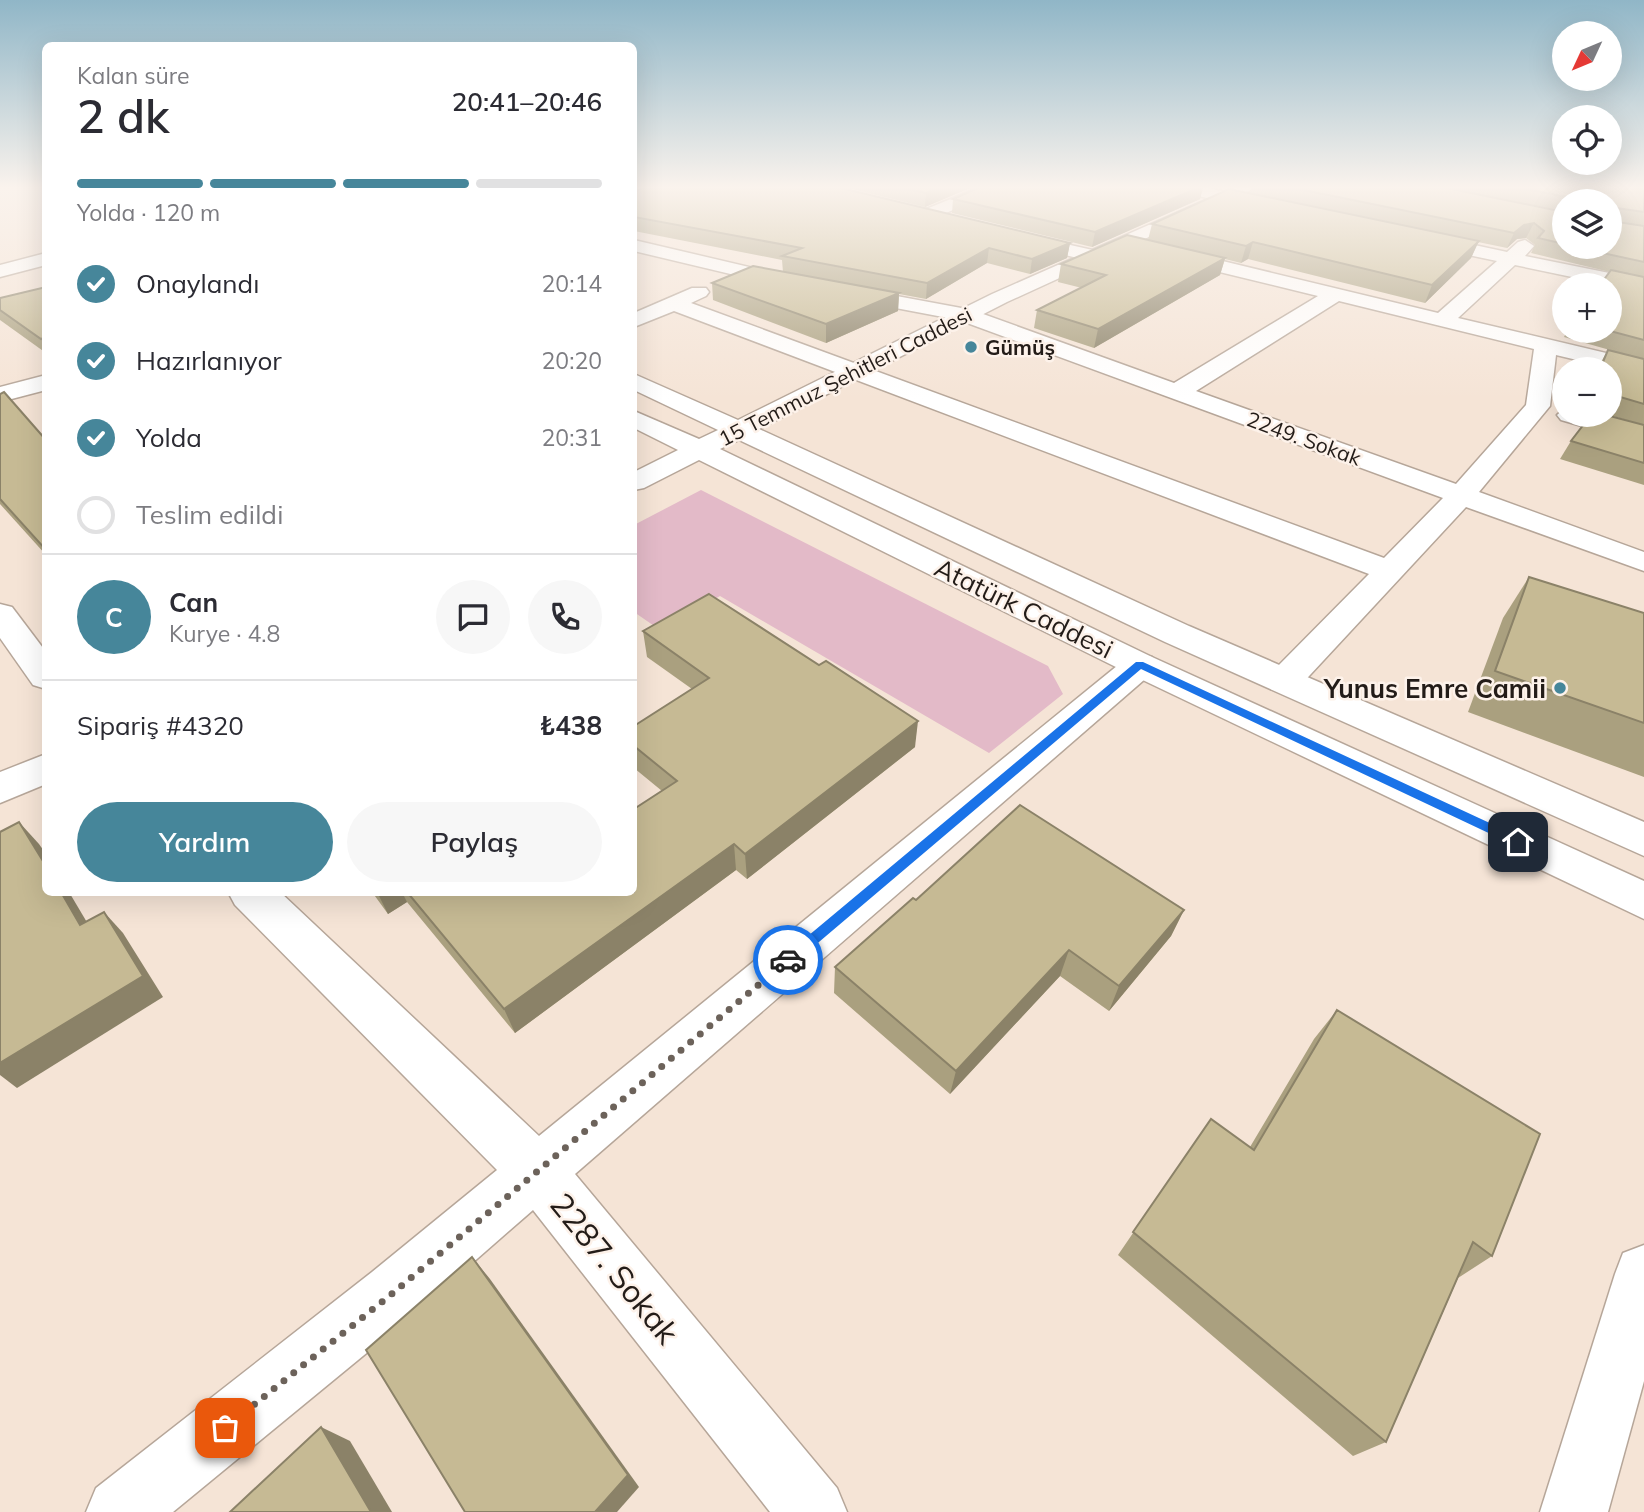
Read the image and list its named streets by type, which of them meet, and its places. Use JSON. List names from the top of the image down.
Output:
{
  "streets": {
    "street": [
      "15 Temmuz Şehitleri Caddesi",
      "2249. Sokak",
      "Atatürk Caddesi",
      "2287. Sokak"
    ]
  },
  "crossings": [
    ["15 Temmuz Şehitleri Caddesi", "2249. Sokak"],
    ["15 Temmuz Şehitleri Caddesi", "Atatürk Caddesi"]
  ],
  "places": ["Gümüş", "Yunus Emre Camii"],
  "north": "bottom left",
  "page": {
    "map_buttons": ["+", "−"],
    "heading": ["2 dk", "Kalan süre", "20:41–20:46"],
    "panel": [
      "Can",
      "Kurye · 4.8",
      "Sipariş #4320",
      "₺438"
    ],
    "bar": "Yolda · 120 m",
    "list": [
      ["Onaylandı", "20:14"],
      ["Hazırlanıyor", "20:20"],
      ["Yolda", "20:31"],
      "Teslim edildi"
    ],
    "round": "C",
    "buttons": ["Yardım", "Paylaş"]
  }
}
